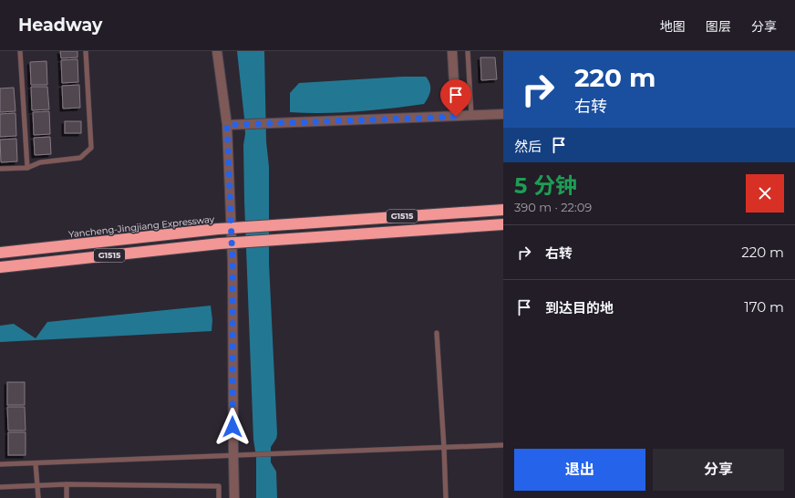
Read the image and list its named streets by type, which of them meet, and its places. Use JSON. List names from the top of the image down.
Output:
{
  "streets": {
    "highway": ["G1515", "Yancheng-Jingjiang Expressway"]
  },
  "page": {
    "header": "Headway",
    "nav": ["地图", "图层", "分享"],
    "turn": ["220 m", "右转"],
    "then": "然后",
    "heading": ["5 分钟", "390 m · 22:09"],
    "list": [
      {
        "name": "右转",
        "value": "220 m"
      },
      {
        "name": "到达目的地",
        "value": "170 m"
      }
    ],
    "buttons": ["退出", "分享"]
  }
}
